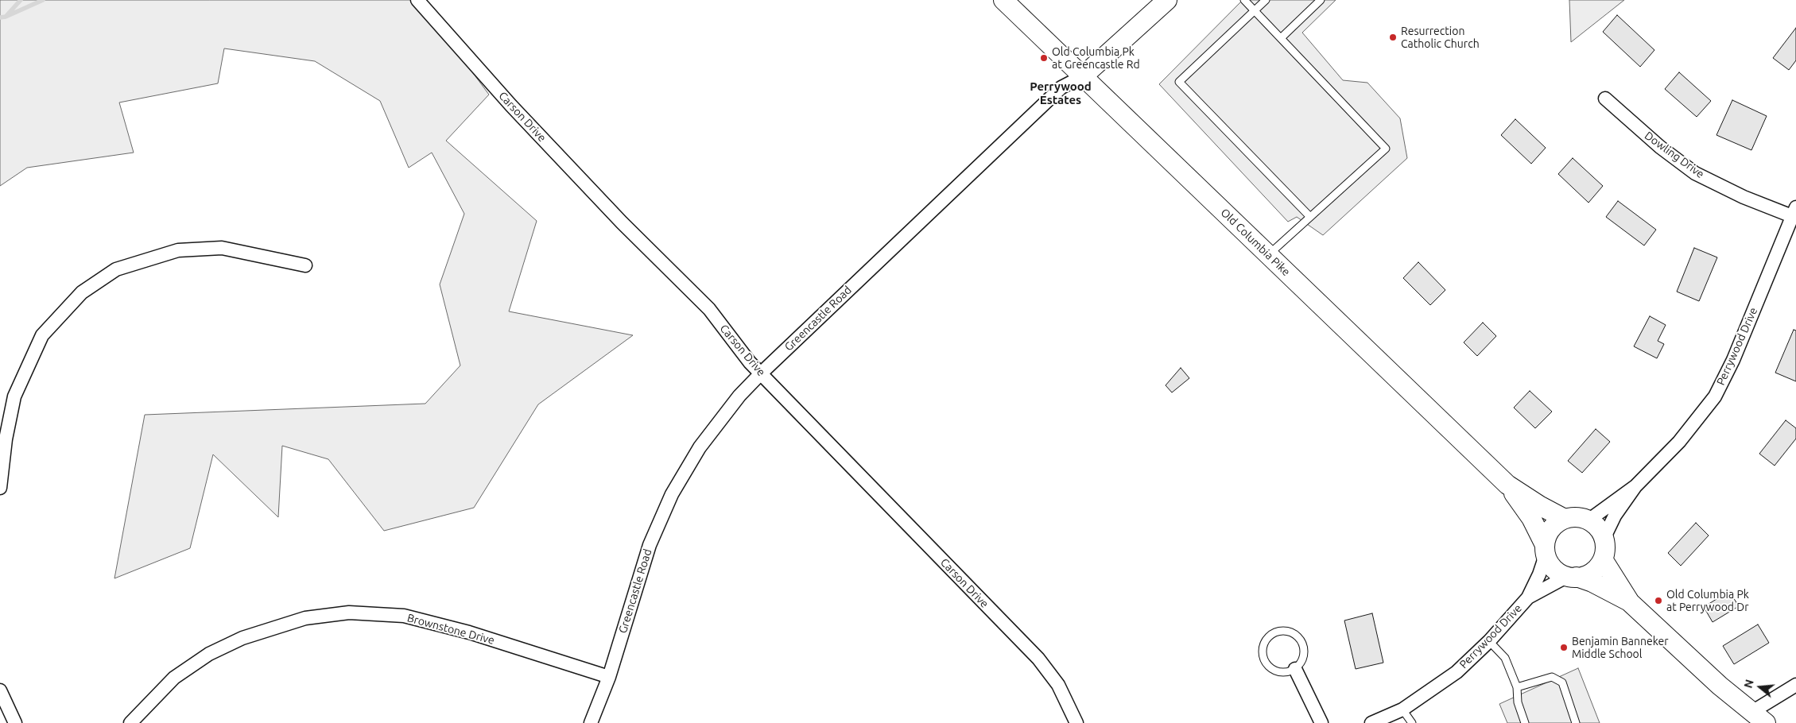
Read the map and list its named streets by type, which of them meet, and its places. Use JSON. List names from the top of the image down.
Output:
{
  "streets": {
    "main road": ["Old Columbia Pike", "Greencastle Road"],
    "street": [
      "Carson Drive",
      "Dowling Drive",
      "Perrywood Drive",
      "Brownstone Drive"
    ]
  },
  "crossings": [
    ["Carson Drive", "Greencastle Road"],
    ["Dowling Drive", "Perrywood Drive"],
    ["Old Columbia Pike", "Greencastle Road"],
    ["Old Columbia Pike", "Perrywood Drive"],
    ["Greencastle Road", "Brownstone Drive"]
  ],
  "districts": ["Perrywood Estates"],
  "places": [
    "Resurrection Catholic Church",
    "Old Columbia Pk at Greencastle Rd",
    "Old Columbia Pk at Perrywood Dr",
    "Benjamin Banneker Middle School"
  ],
  "north": "left"
}
